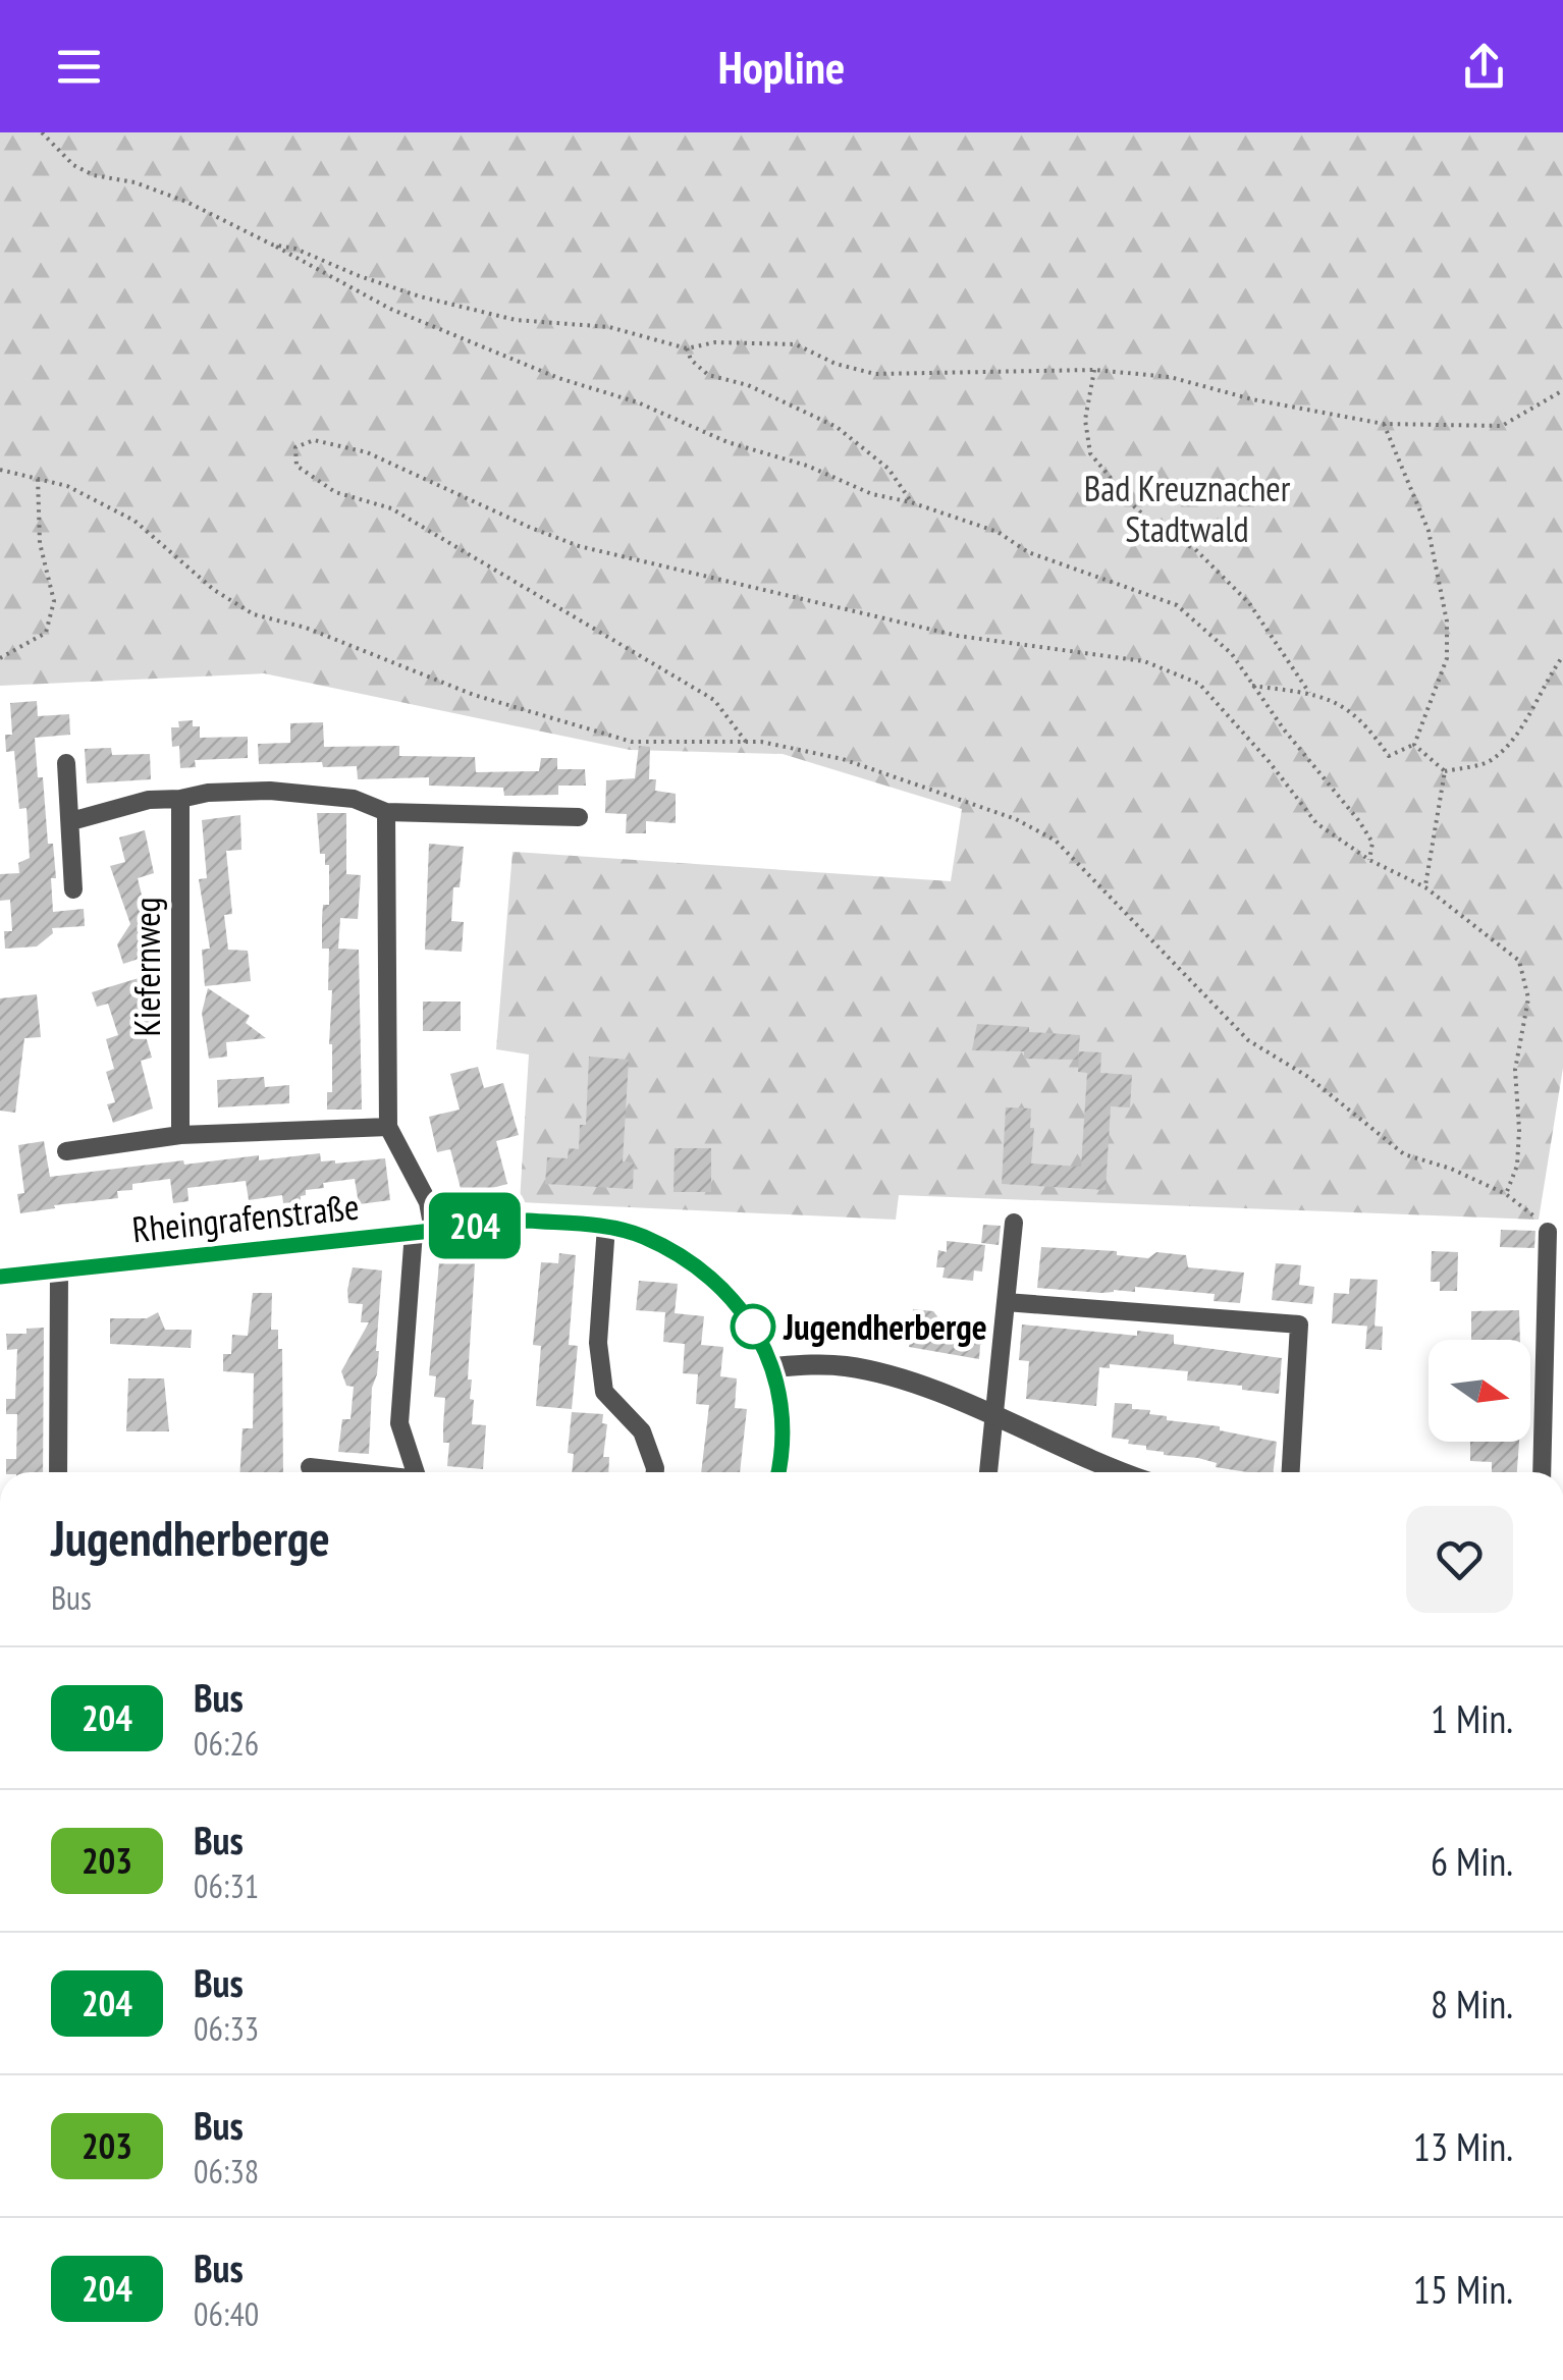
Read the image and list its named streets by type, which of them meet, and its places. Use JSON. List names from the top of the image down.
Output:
{
  "streets": {
    "street": ["Kiefernweg", "Rheingrafenstraße"]
  },
  "parks": ["Bad Kreuznacher Stadtwald"],
  "places": ["Jugendherberge"],
  "lines": ["bus line 204"],
  "north": "right",
  "page": {
    "header": "Hopline",
    "on_map": "204",
    "heading": ["Jugendherberge", "Bus"],
    "list": [
      {
        "mark": "204",
        "name": "Bus",
        "note": "06:26",
        "value": "1 Min."
      },
      {
        "mark": "203",
        "name": "Bus",
        "note": "06:31",
        "value": "6 Min."
      },
      {
        "mark": "204",
        "name": "Bus",
        "note": "06:33",
        "value": "8 Min."
      },
      {
        "mark": "203",
        "name": "Bus",
        "note": "06:38",
        "value": "13 Min."
      },
      {
        "mark": "204",
        "name": "Bus",
        "note": "06:40",
        "value": "15 Min."
      }
    ]
  }
}
